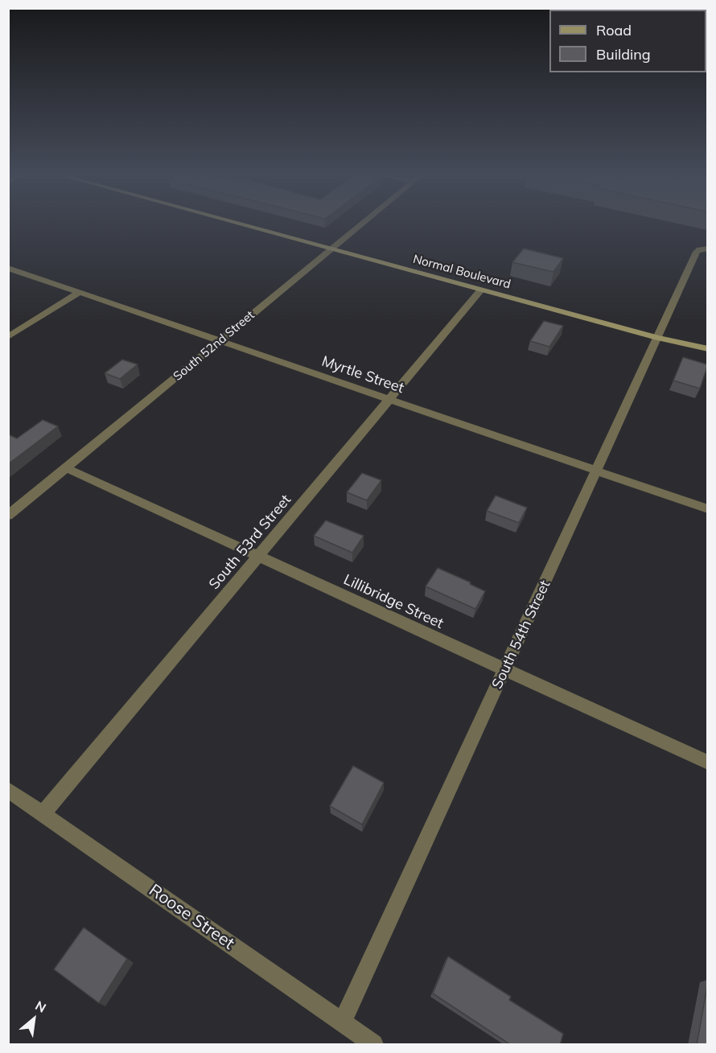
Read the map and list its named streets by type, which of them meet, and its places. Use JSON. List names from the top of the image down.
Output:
{
  "streets": {
    "main road": ["Normal Boulevard"],
    "street": [
      "South 52nd Street",
      "Myrtle Street",
      "South 53rd Street",
      "Lillibridge Street",
      "South 54th Street",
      "Roose Street"
    ]
  },
  "crossings": [
    ["Normal Boulevard", "South 52nd Street"],
    ["Normal Boulevard", "South 53rd Street"],
    ["Normal Boulevard", "South 54th Street"],
    ["South 52nd Street", "Myrtle Street"],
    ["South 52nd Street", "Lillibridge Street"],
    ["Myrtle Street", "South 53rd Street"],
    ["Myrtle Street", "South 54th Street"],
    ["South 53rd Street", "Lillibridge Street"],
    ["South 53rd Street", "Roose Street"],
    ["Lillibridge Street", "South 54th Street"],
    ["South 54th Street", "Roose Street"]
  ],
  "legend": ["Road", "Building"],
  "north": "top right"
}
